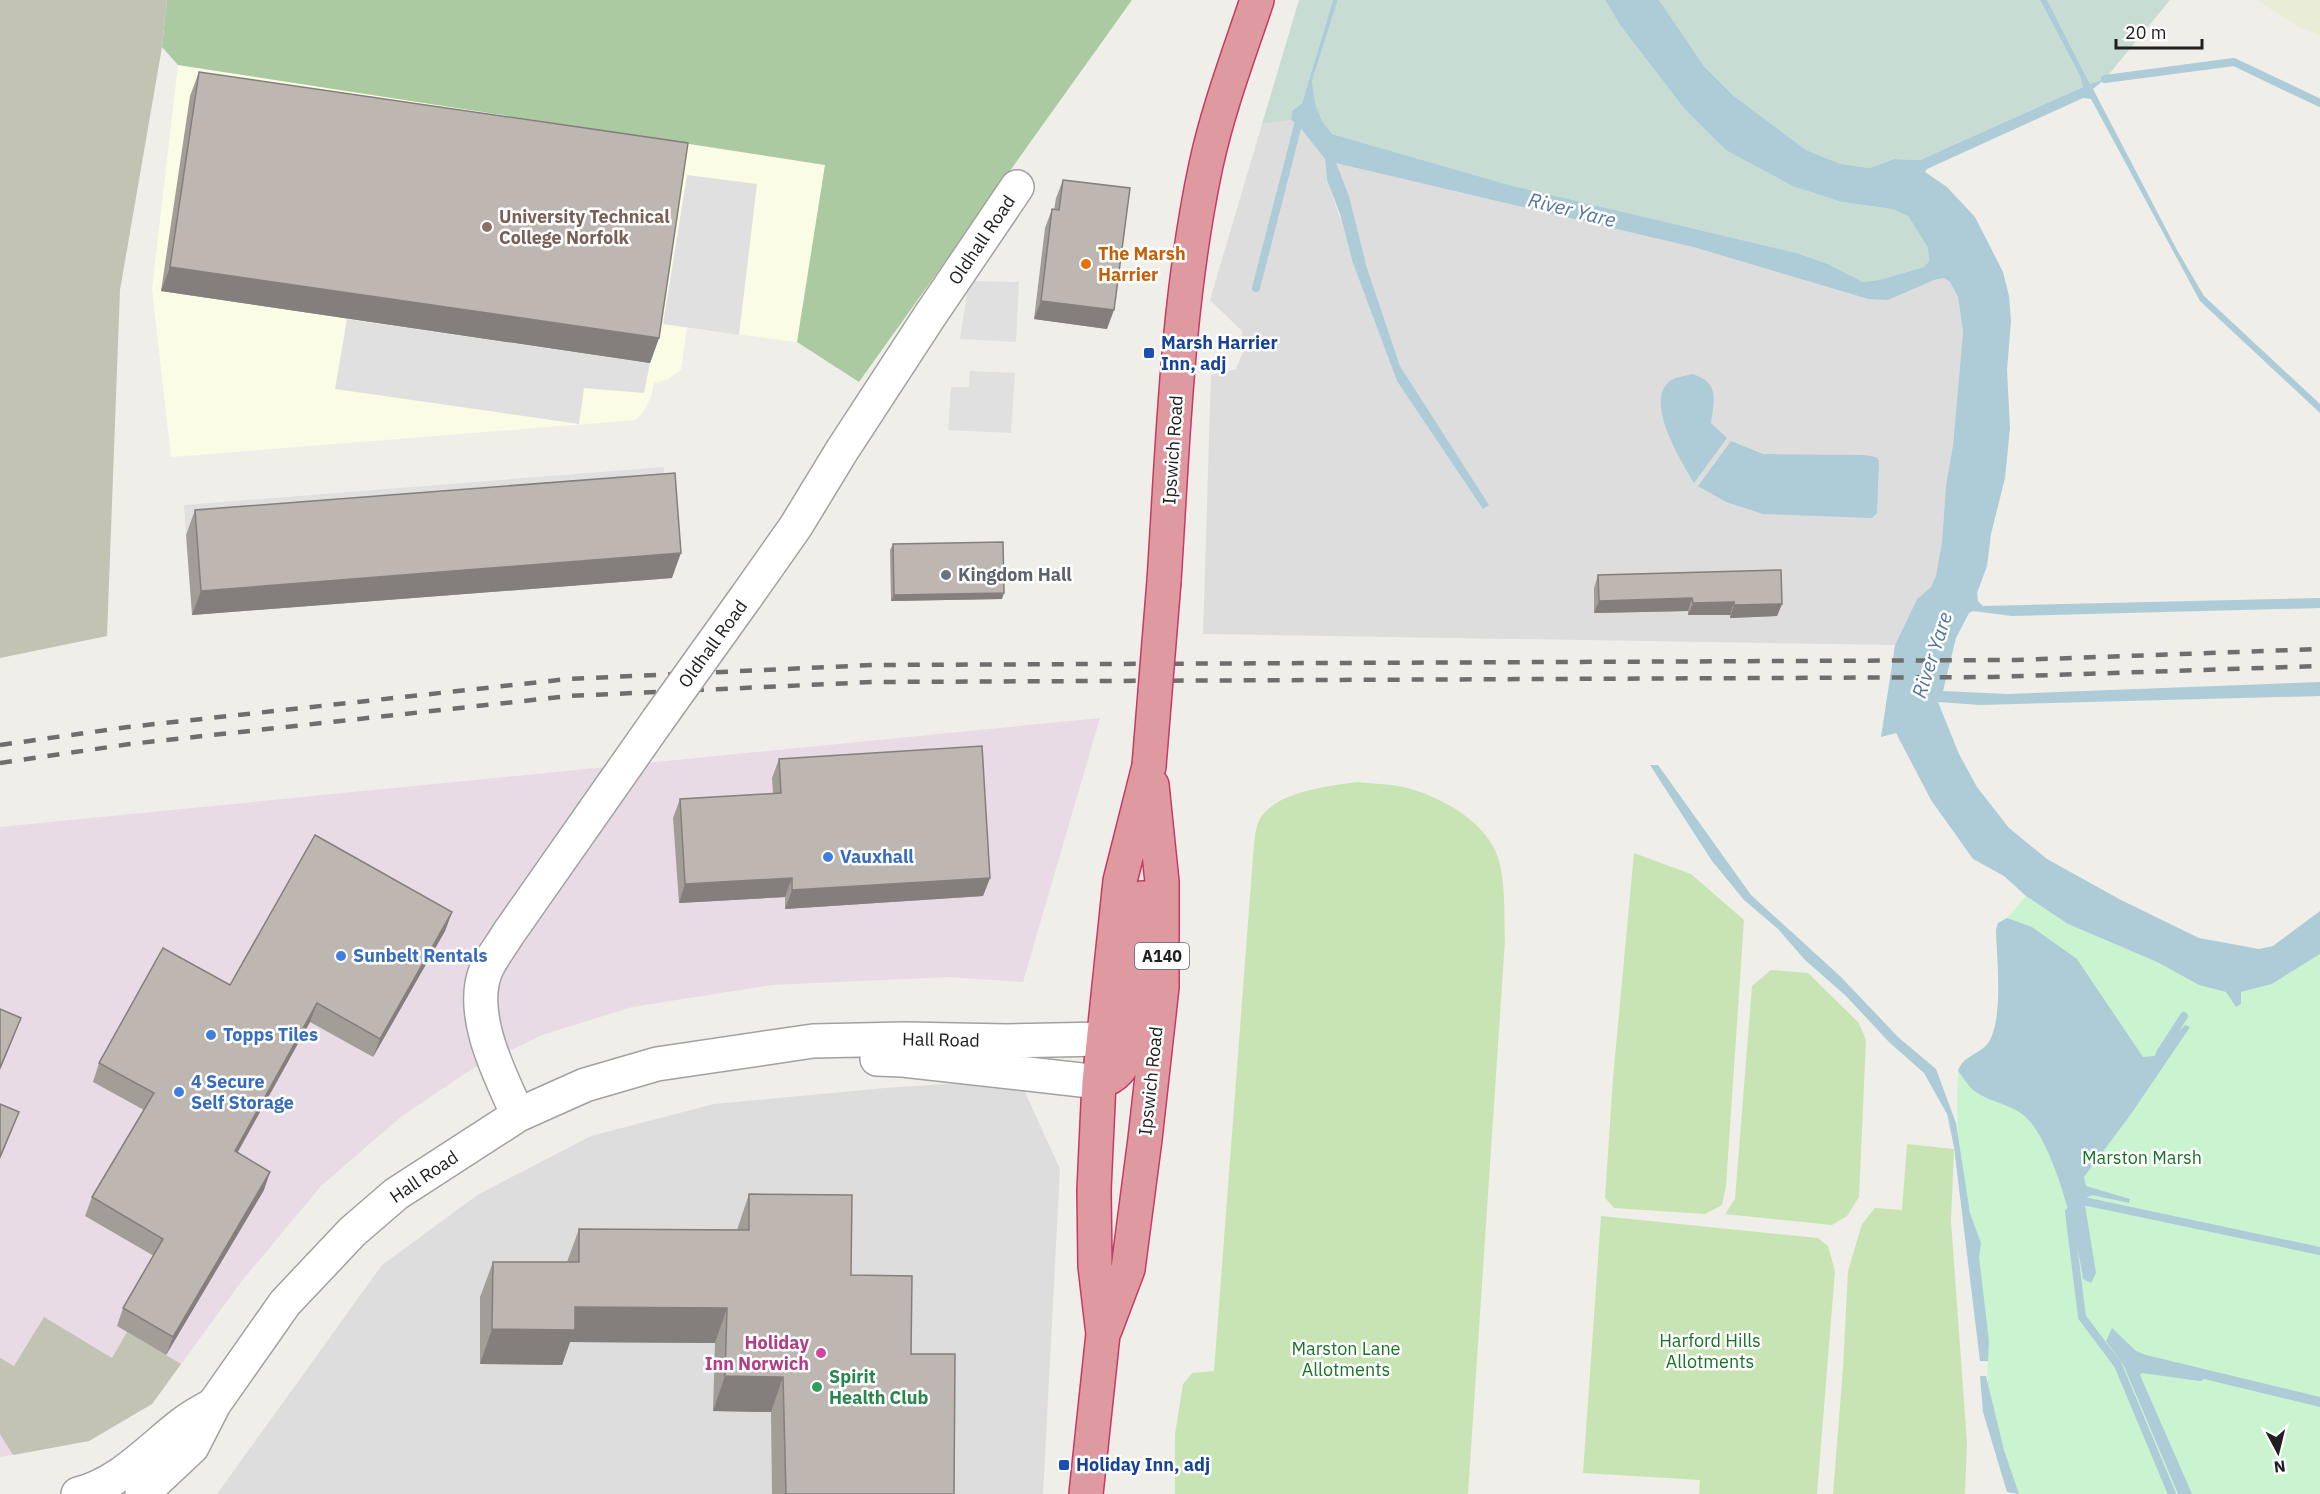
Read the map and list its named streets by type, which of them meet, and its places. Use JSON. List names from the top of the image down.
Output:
{
  "streets": {
    "highway": ["Ipswich Road", "A140"],
    "street": ["Oldhall Road", "Hall Road"]
  },
  "crossings": [
    ["Oldhall Road", "Hall Road"],
    ["Ipswich Road", "Hall Road"]
  ],
  "water": ["River Yare"],
  "parks": ["Marston Marsh", "Harford Hills Allotments", "Marston Lane Allotments"],
  "places": {
    "other": [
      "University Technical College Norfolk",
      "The Marsh Harrier",
      "Kingdom Hall",
      "Vauxhall",
      "Sunbelt Rentals",
      "Topps Tiles",
      "4 Secure Self Storage",
      "Holiday Inn Norwich",
      "Spirit Health Club"
    ],
    "transit": ["Marsh Harrier Inn, adj", "Holiday Inn, adj"]
  },
  "scale_bar": "20 m",
  "north": "bottom"
}
